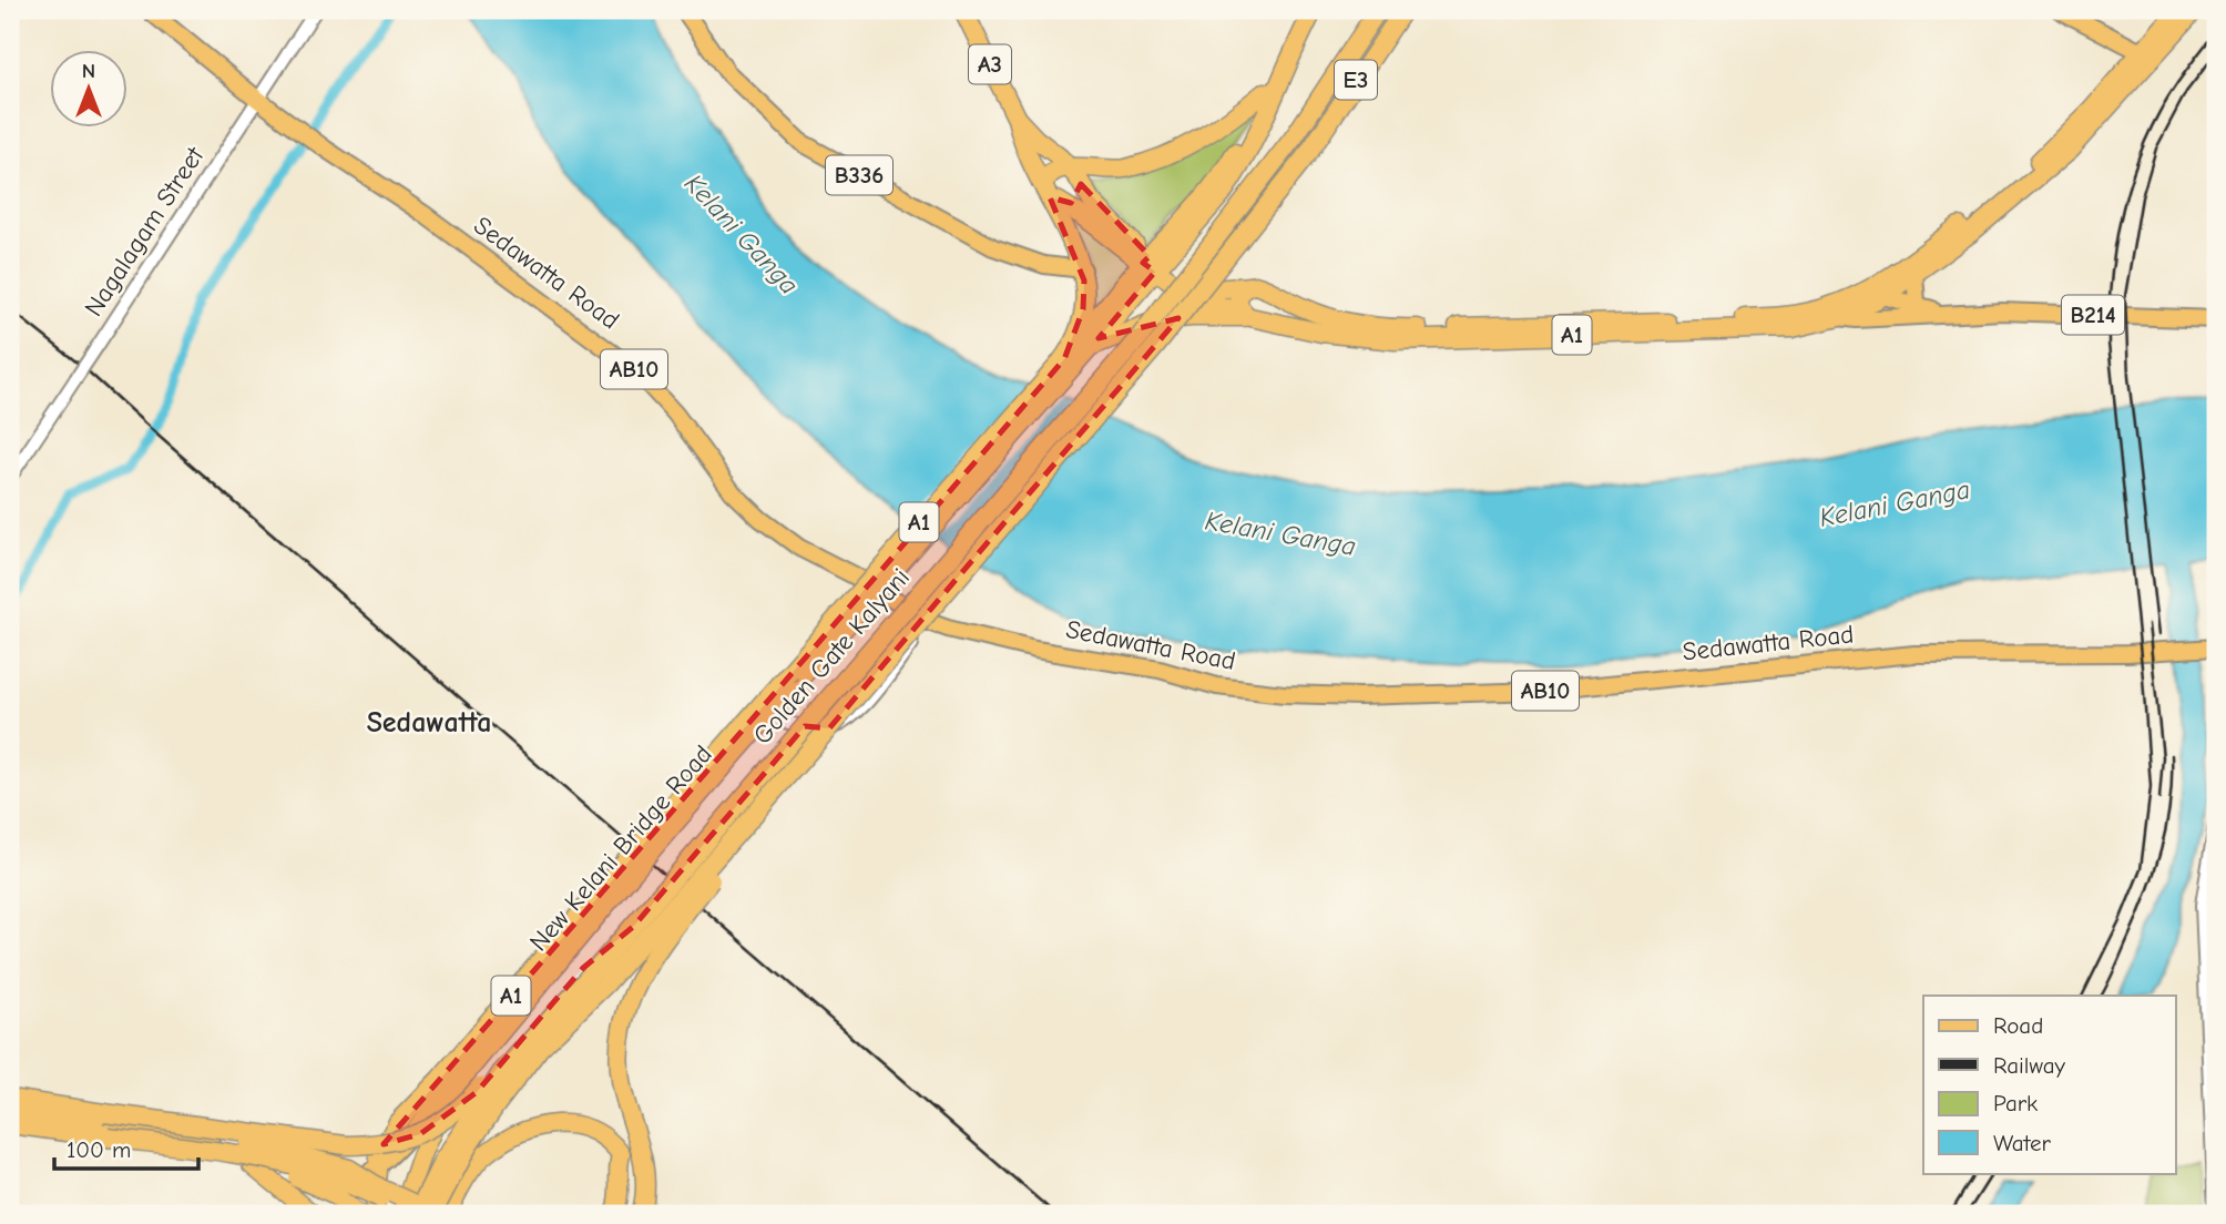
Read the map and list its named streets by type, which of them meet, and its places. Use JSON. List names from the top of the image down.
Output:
{
  "streets": {
    "highway": [
      "A3",
      "E3",
      "A1",
      "Golden Gate Kalyani",
      "New Kelani Bridge Road"
    ],
    "main road": [
      "B336",
      "Sedawatta Road",
      "B214",
      "AB10"
    ],
    "street": ["Nagalagam Street"]
  },
  "crossings": [
    ["A3", "A1"],
    ["B336", "A1"],
    ["Nagalagam Street", "Sedawatta Road"],
    ["Nagalagam Street", "AB10"],
    ["Sedawatta Road", "AB10"],
    ["B214", "A1"],
    ["A1", "New Kelani Bridge Road"]
  ],
  "districts": ["Sedawatta"],
  "water": ["Kelani Ganga"],
  "legend": [
    "Road",
    "Railway",
    "Park",
    "Water"
  ],
  "scale_bar": "100 m",
  "north": "top"
}
